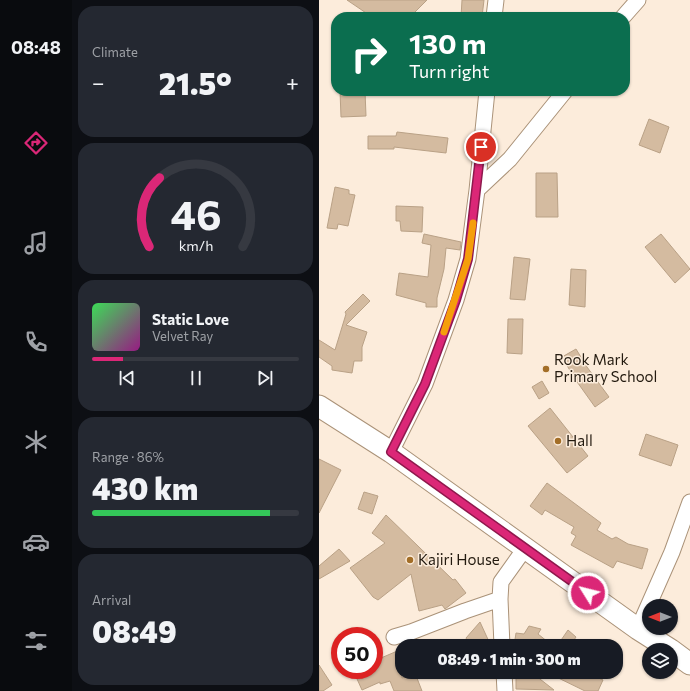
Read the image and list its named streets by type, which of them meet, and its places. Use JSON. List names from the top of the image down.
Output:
{
  "places": ["Rook Mark Primary School", "Hall", "Kajiri House"],
  "north": "left",
  "page": {
    "tabs": "08:48",
    "tile": [
      "Climate",
      ["Range · 86%", "430 km"],
      ["Arrival", "08:49"]
    ],
    "turn": ["130 m", "Turn right"],
    "heat": ["−", "21.5°", "+"],
    "song": ["Static Love", "Velvet Ray"],
    "limit": "50",
    "trip": "08:49 · 1 min · 300 m",
    "gauge": ["46", "km/h"]
  }
}
